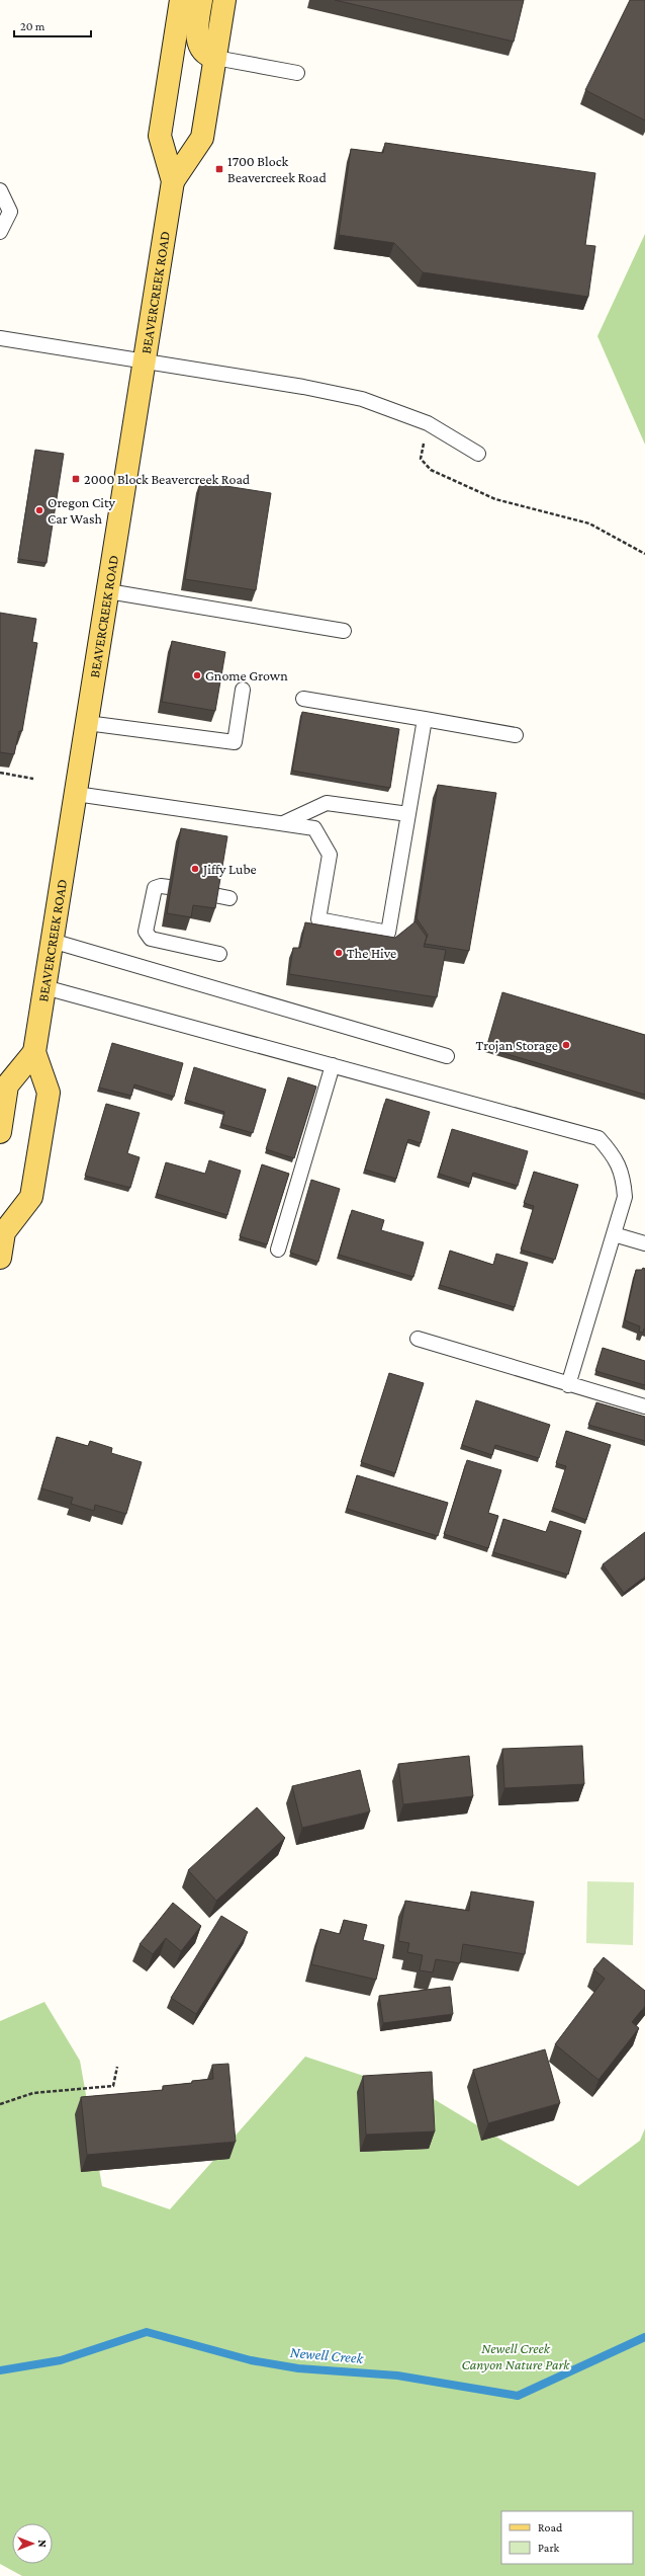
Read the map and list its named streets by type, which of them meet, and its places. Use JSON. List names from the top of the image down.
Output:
{
  "streets": {
    "main road": ["BEAVERCREEK ROAD"]
  },
  "water": ["Newell Creek"],
  "parks": ["Newell Creek Canyon Nature Park"],
  "places": {
    "transit": ["1700 Block Beavercreek Road", "2000 Block Beavercreek Road"],
    "other": [
      "Oregon City Car Wash",
      "Gnome Grown",
      "Jiffy Lube",
      "The Hive",
      "Trojan Storage"
    ]
  },
  "legend": ["Road", "Park"],
  "scale_bar": "20 m",
  "north": "right"
}
